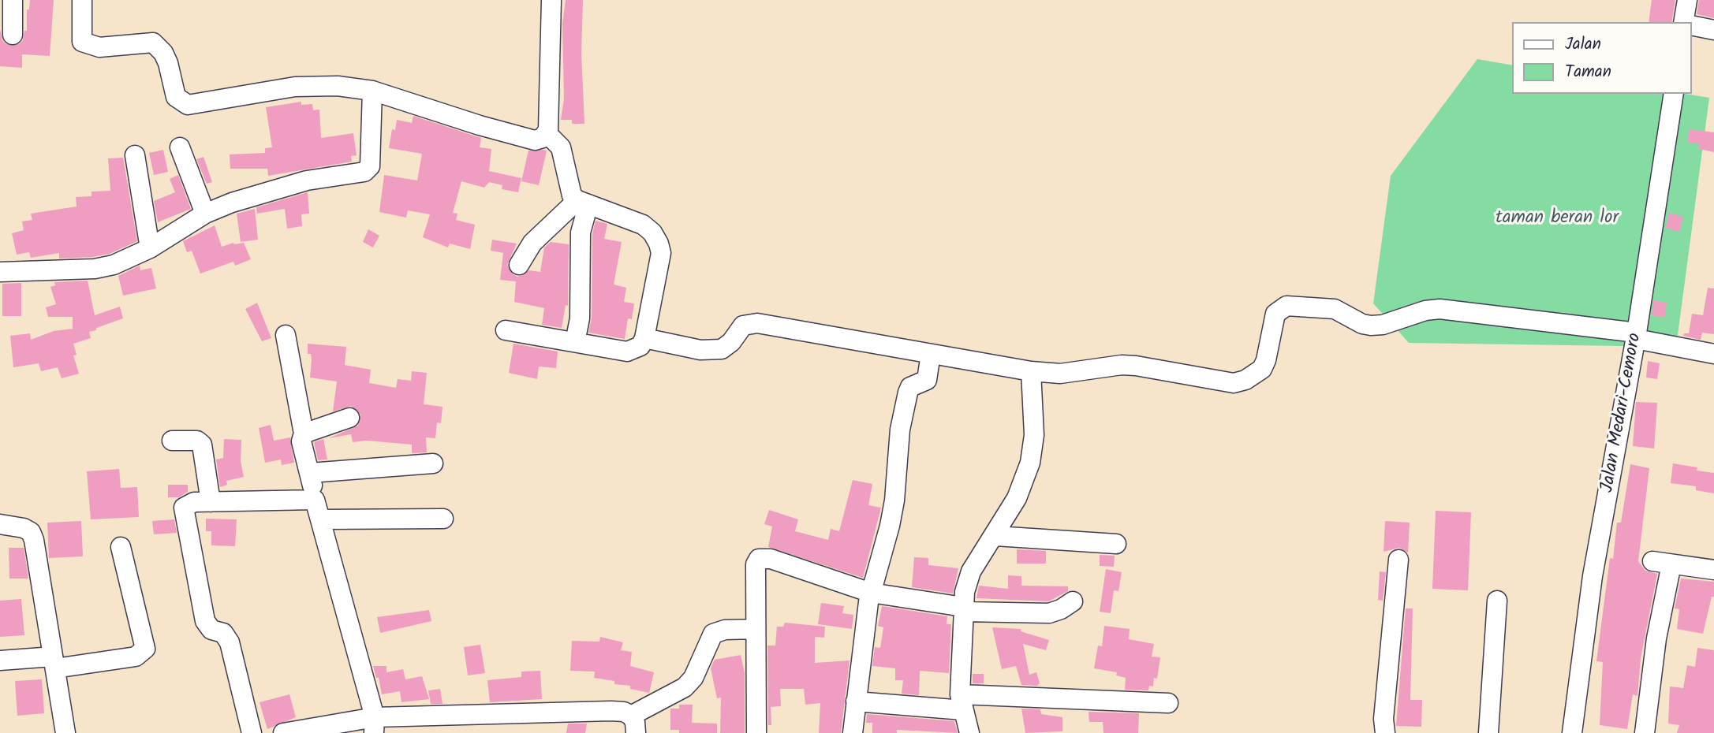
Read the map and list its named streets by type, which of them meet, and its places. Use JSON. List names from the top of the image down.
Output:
{
  "streets": {
    "street": ["Jalan Medari-Cemoro"]
  },
  "parks": ["taman beran lor"],
  "legend": ["Jalan", "Taman"]
}
